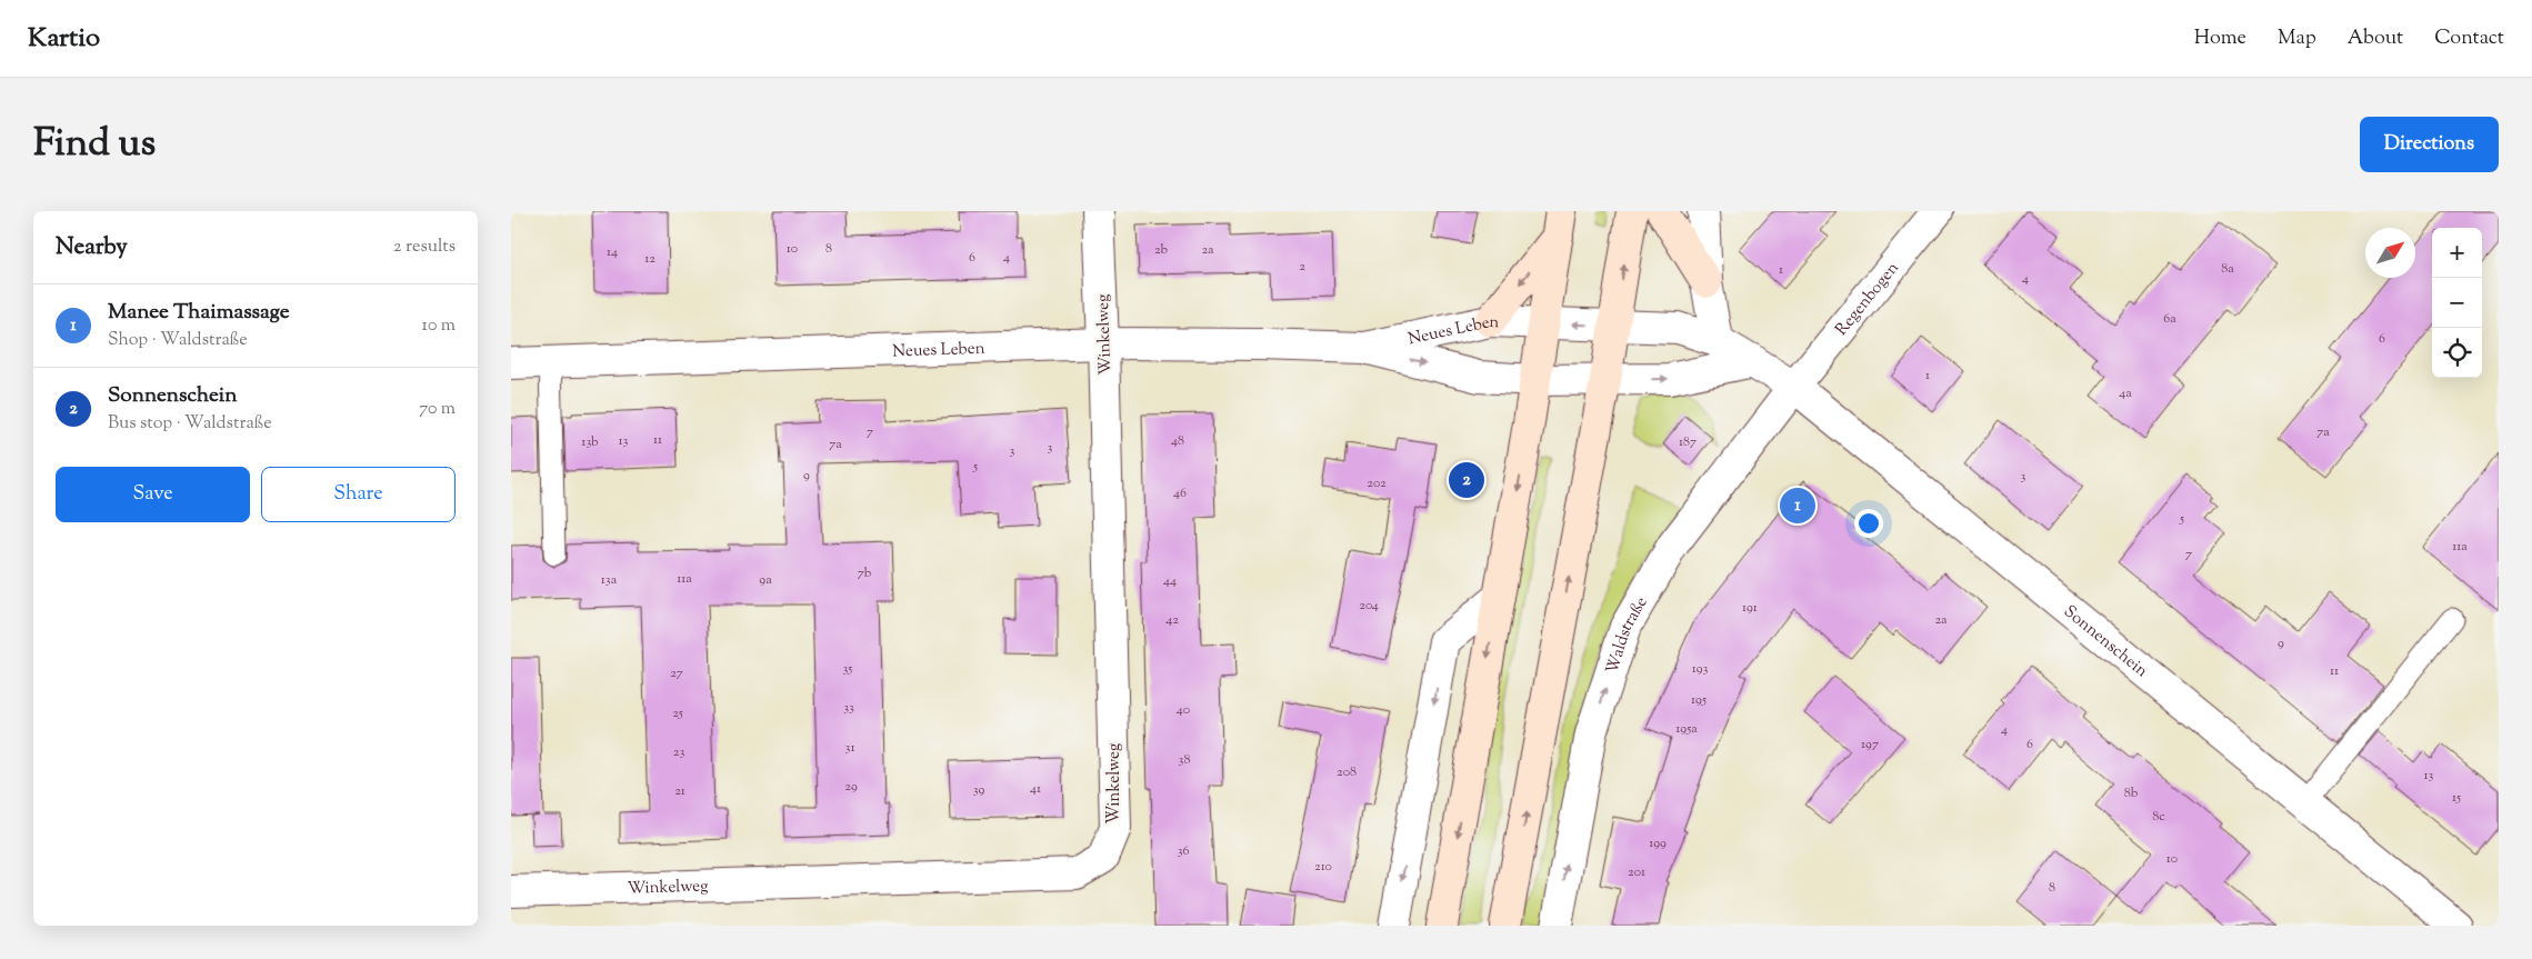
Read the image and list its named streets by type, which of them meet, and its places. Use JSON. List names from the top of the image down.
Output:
{
  "streets": {
    "street": [
      "Regenbogen",
      "Neues Leben",
      "Winkelweg",
      "Waldstraße",
      "Sonnenschein"
    ]
  },
  "crossings": [
    ["Regenbogen", "Waldstraße"],
    ["Regenbogen", "Sonnenschein"],
    ["Neues Leben", "Winkelweg"],
    ["Waldstraße", "Sonnenschein"]
  ],
  "house_numbers": [
    "10",
    "8",
    "2b",
    "2a",
    "14",
    "6",
    "4",
    "12",
    "2",
    "8a",
    "1",
    "4",
    "6a",
    "6",
    "1",
    "4a",
    "7",
    "7a",
    "11",
    "13",
    "48",
    "13b",
    "187",
    "7a",
    "3",
    "3",
    "5",
    "9",
    "3",
    "202",
    "46",
    "5",
    "11a",
    "7",
    "7b",
    "11a",
    "13a",
    "9a",
    "44",
    "204",
    "191",
    "42",
    "2a",
    "9",
    "35",
    "193",
    "11",
    "27",
    "195",
    "33",
    "40",
    "25",
    "195a",
    "4",
    "197",
    "6",
    "31",
    "23",
    "38",
    "208",
    "13",
    "29",
    "41",
    "39",
    "21",
    "8b",
    "15",
    "8c",
    "199",
    "36",
    "10",
    "210",
    "201",
    "8"
  ],
  "north": "top right",
  "page": {
    "header": "Kartio",
    "nav": [
      "Home",
      "Map",
      "About",
      "Contact"
    ],
    "title": "Find us",
    "buttons": [
      "Directions",
      ["Save", "Share"]
    ],
    "heading": ["Nearby", "2 results"],
    "map_buttons": ["+", "−"],
    "list": [
      {
        "mark": "1",
        "name": "Manee Thaimassage",
        "note": "Shop · Waldstraße",
        "value": "10 m"
      },
      {
        "mark": "2",
        "name": "Sonnenschein",
        "note": "Bus stop · Waldstraße",
        "value": "70 m"
      }
    ],
    "pins": ["2", "1"]
  }
}
